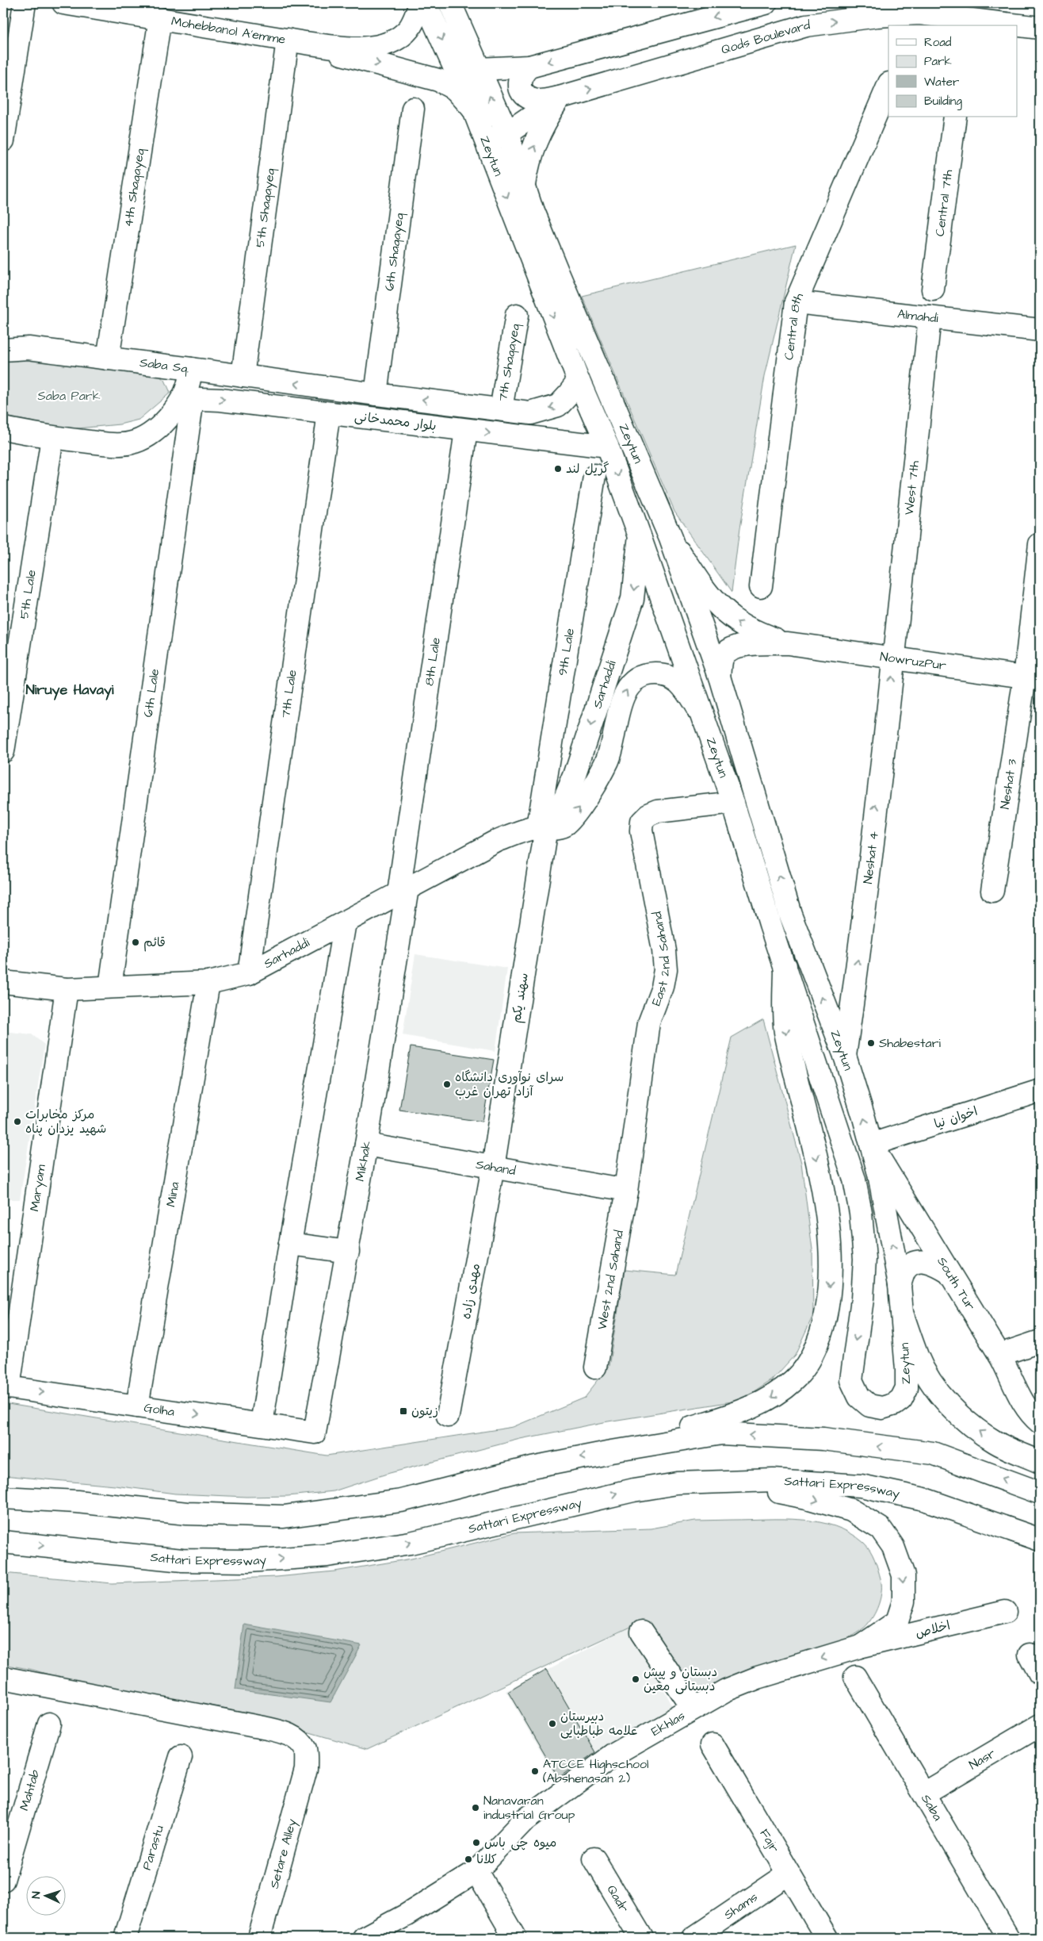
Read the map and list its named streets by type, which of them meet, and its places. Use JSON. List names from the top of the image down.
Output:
{
  "streets": {
    "main road": [
      "Mohebbanol A'emme",
      "Qods Boulevard",
      "Zeytun",
      "4th Shaqayeq",
      "Central 7th",
      "5th Shaqayeq",
      "6th Shaqayeq",
      "Almahdi",
      "Central 8th",
      "7th Shaqayeq",
      "Saba Sq.",
      "بلوار محمدخانی",
      "West 7th",
      "5th Lale",
      "9th Lale",
      "NowruzPur",
      "8th Lale",
      "Sarhaddi",
      "6th Lale",
      "7th Lale",
      "Neshat 3",
      "Neshat 4",
      "East 2nd Sahand",
      "سهند يكم",
      "اخوان نیا",
      "Mikhak",
      "Sahand",
      "Maryam",
      "Mina",
      "West 2nd Sahand",
      "South Tur",
      "مهدی زاده",
      "Golha",
      "Sattari Expressway",
      "اخلاص",
      "Ekhlas",
      "Nasr",
      "Mahtab",
      "Saba",
      "Fajr",
      "Parastu",
      "Setare Alley",
      "Qadr",
      "Shams"
    ]
  },
  "crossings": [
    ["Mohebbanol A'emme", "4th Shaqayeq"],
    ["Mohebbanol A'emme", "5th Shaqayeq"],
    ["Qods Boulevard", "Zeytun"],
    ["Zeytun", "بلوار محمدخانی"],
    ["Zeytun", "NowruzPur"],
    ["Zeytun", "Sarhaddi"],
    ["Zeytun", "Neshat 4"],
    ["Zeytun", "East 2nd Sahand"],
    ["Zeytun", "اخوان نیا"],
    ["Zeytun", "South Tur"],
    ["4th Shaqayeq", "Saba Sq."],
    ["5th Shaqayeq", "بلوار محمدخانی"],
    ["6th Shaqayeq", "بلوار محمدخانی"],
    ["Almahdi", "Central 8th"],
    ["Almahdi", "West 7th"],
    ["7th Shaqayeq", "بلوار محمدخانی"],
    ["Saba Sq.", "بلوار محمدخانی"],
    ["Saba Sq.", "5th Lale"],
    ["Saba Sq.", "6th Lale"],
    ["بلوار محمدخانی", "8th Lale"],
    ["بلوار محمدخانی", "6th Lale"],
    ["بلوار محمدخانی", "7th Lale"],
    ["West 7th", "NowruzPur"],
    ["West 7th", "Neshat 4"],
    ["9th Lale", "Sarhaddi"],
    ["9th Lale", "سهند يكم"],
    ["NowruzPur", "Neshat 3"],
    ["NowruzPur", "Neshat 4"],
    ["8th Lale", "Sarhaddi"],
    ["8th Lale", "Mikhak"],
    ["Sarhaddi", "6th Lale"],
    ["Sarhaddi", "7th Lale"],
    ["Sarhaddi", "سهند يكم"],
    ["Sarhaddi", "Mikhak"],
    ["Sarhaddi", "Maryam"],
    ["Sarhaddi", "Mina"],
    ["East 2nd Sahand", "Sahand"],
    ["East 2nd Sahand", "West 2nd Sahand"],
    ["سهند يكم", "Sahand"],
    ["سهند يكم", "مهدی زاده"],
    ["اخوان نیا", "South Tur"],
    ["Mikhak", "Sahand"],
    ["Mikhak", "Golha"],
    ["Sahand", "West 2nd Sahand"],
    ["Sahand", "مهدی زاده"],
    ["Maryam", "Golha"],
    ["Mina", "Golha"],
    ["اخلاص", "Ekhlas"],
    ["Nasr", "Saba"],
    ["Fajr", "Shams"]
  ],
  "one_way": ["Neshat 4"],
  "districts": ["Niruye Havayi"],
  "parks": ["Saba Park"],
  "places": {
    "other": [
      "گریل لند",
      "قائم",
      "Shabestari",
      "سرای نوآوری دانشگاه آزاد تهران غرب",
      "مرکز مخابرات شهید یزدان پناه",
      "دبستان و پیش دبستانی معین",
      "دبیرستان علامه طباطبایی",
      "ATCCE Highschool (Abshenasan 2)",
      "Nanavaran industrial Group",
      "میوه چی باس",
      "کلانا"
    ],
    "transit": ["زیتون"]
  },
  "legend": [
    "Road",
    "Park",
    "Water",
    "Building"
  ],
  "north": "left"
}
